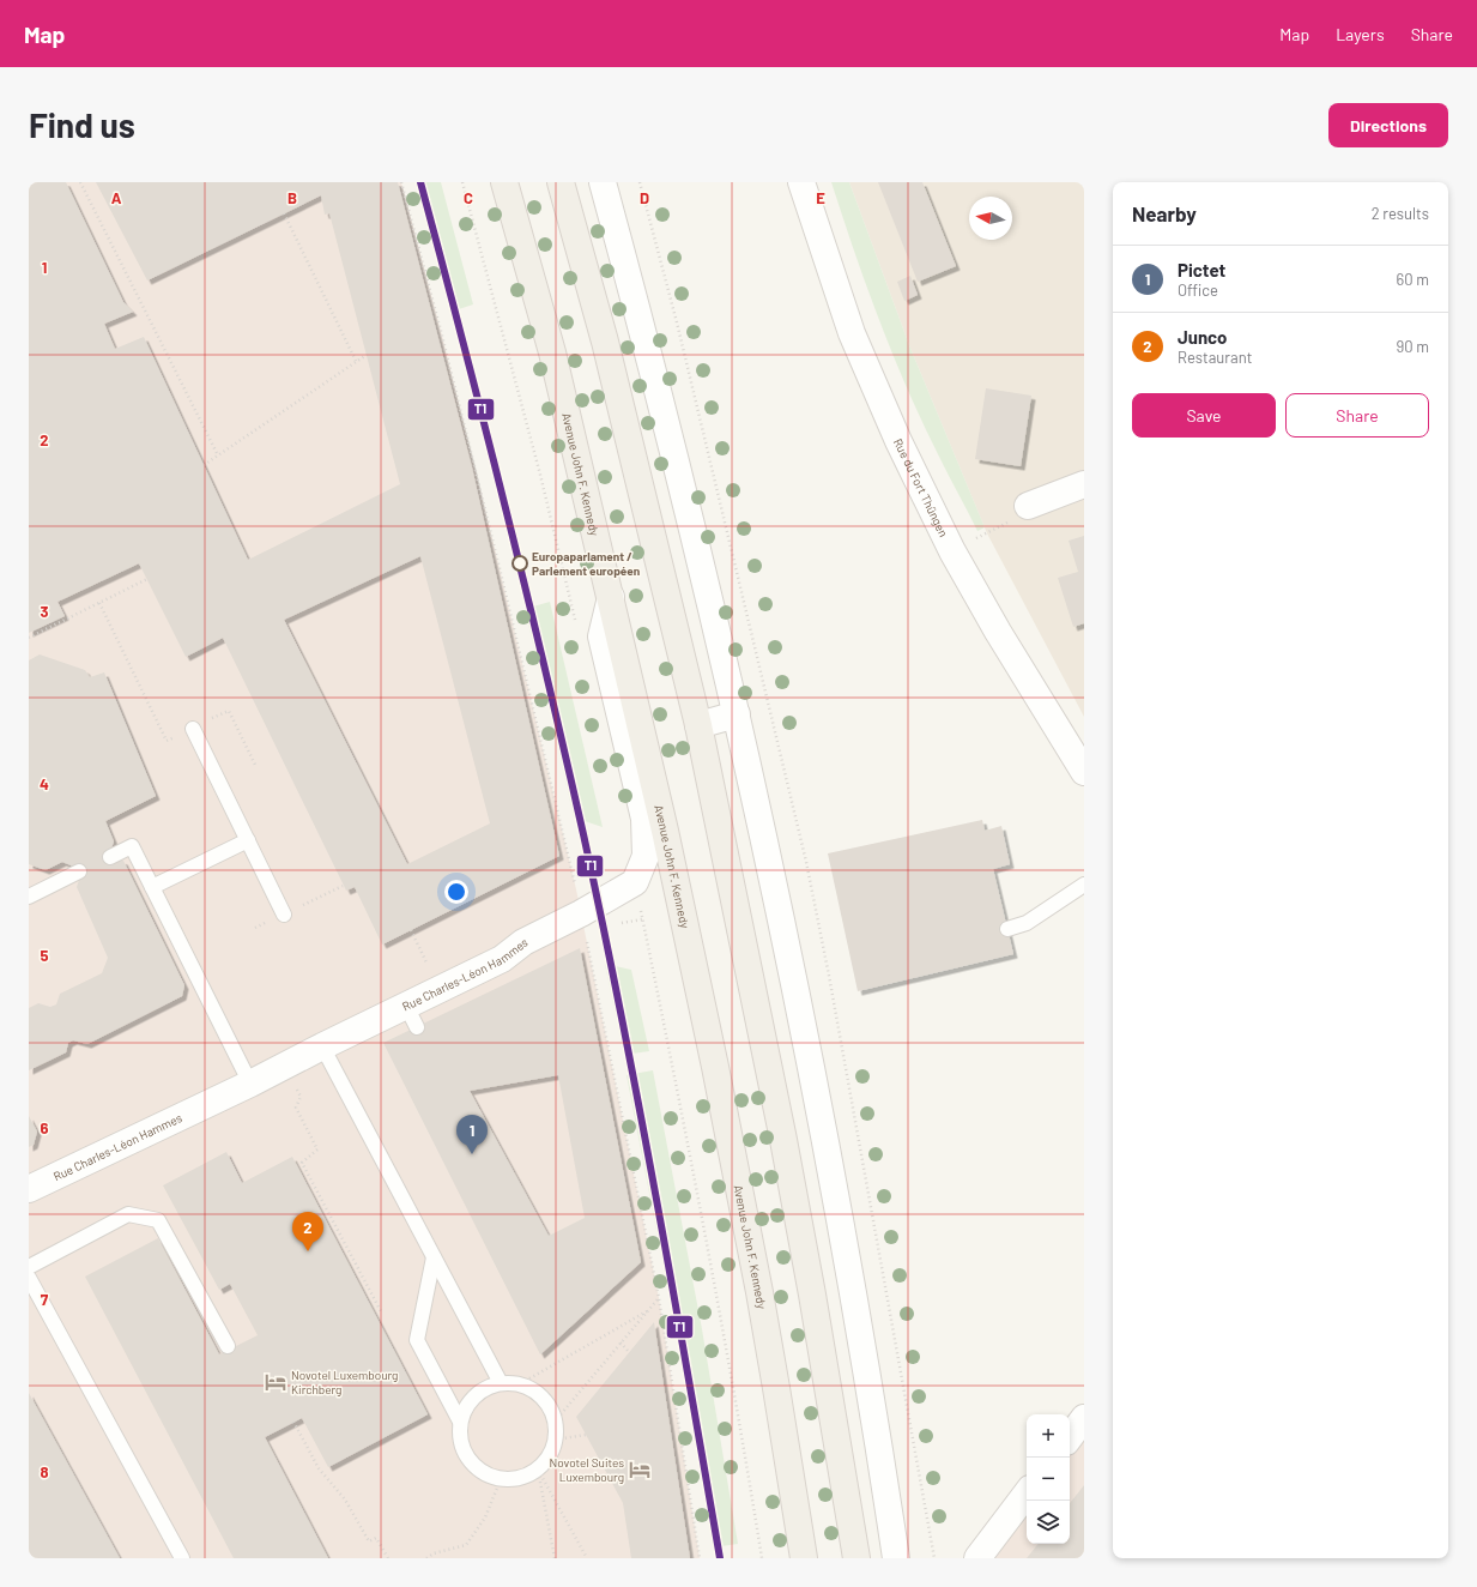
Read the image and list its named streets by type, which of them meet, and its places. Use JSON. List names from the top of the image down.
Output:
{
  "streets": {
    "main road": ["Avenue John F. Kennedy"],
    "street": ["Rue du Fort Thüngen", "Rue Charles-Léon Hammes"]
  },
  "crossings": [
    ["Avenue John F. Kennedy", "Rue Charles-Léon Hammes"]
  ],
  "places": {
    "other": ["Europaparlament / Parlement européen"],
    "hotel": ["Novotel Luxembourg Kirchberg", "Novotel Suites Luxembourg"]
  },
  "lines": ["transit line T1"],
  "north": "left",
  "page": {
    "header": "Map",
    "nav": ["Map", "Layers", "Share"],
    "buttons": [
      "Directions",
      ["Save", "Share"]
    ],
    "title": "Find us",
    "heading": ["Nearby", "2 results"],
    "list": [
      {
        "mark": "1",
        "name": "Pictet",
        "note": "Office",
        "value": "60 m"
      },
      {
        "mark": "2",
        "name": "Junco",
        "note": "Restaurant",
        "value": "90 m"
      }
    ],
    "pins": ["1", "2"],
    "map_buttons": ["+", "−"]
  },
  "grid": {
    "columns": [
      "A",
      "B",
      "C",
      "D",
      "E"
    ],
    "rows": [
      "1",
      "2",
      "3",
      "4",
      "5",
      "6",
      "7",
      "8"
    ]
  }
}
